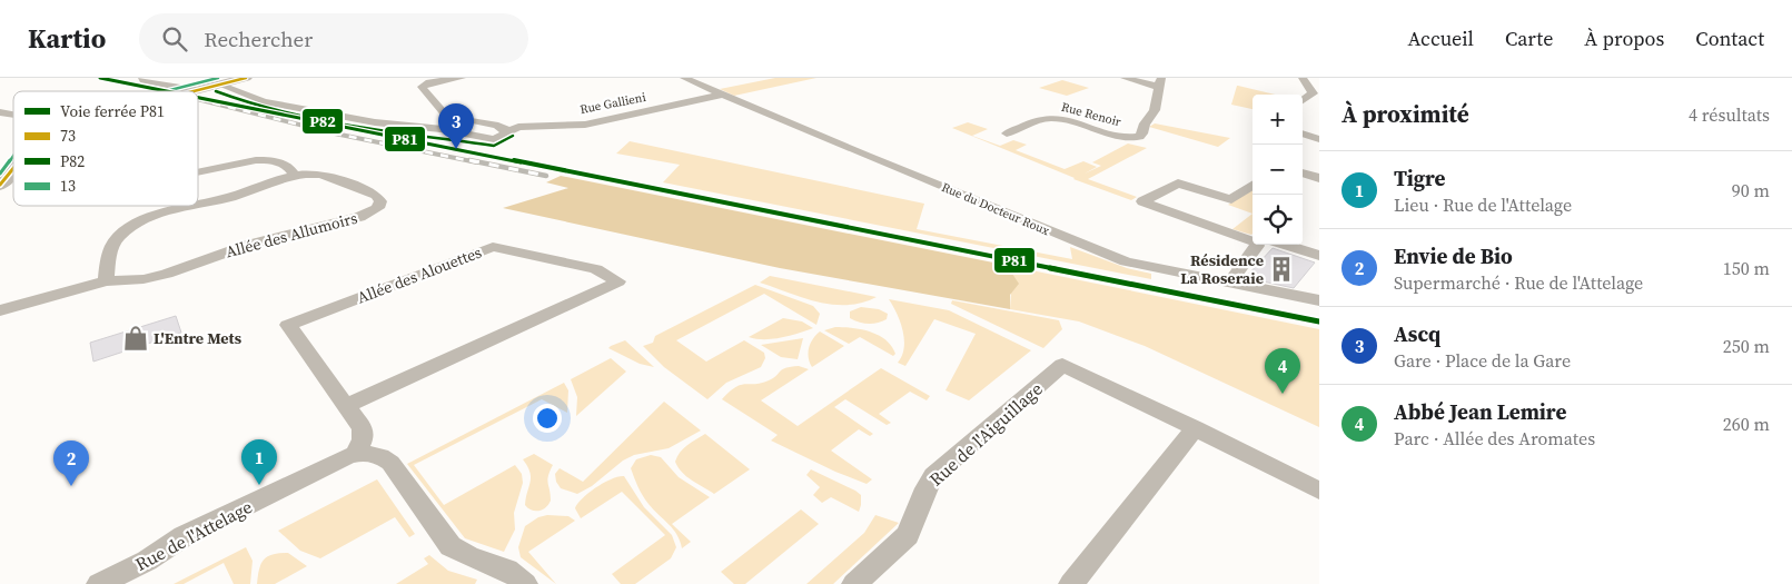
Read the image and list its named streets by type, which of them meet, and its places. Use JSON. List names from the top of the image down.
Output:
{
  "streets": {
    "street": [
      "Rue Gallieni",
      "Rue Renoir",
      "Rue du Docteur Roux",
      "Allée des Allumoirs",
      "Allée des Alouettes",
      "Rue de l'Aiguillage",
      "Rue de l'Attelage"
    ]
  },
  "crossings": [
    ["Rue Gallieni", "Rue du Docteur Roux"],
    ["Allée des Alouettes", "Rue de l'Attelage"]
  ],
  "places": {
    "building": ["Résidence La Roseraie"],
    "shop": ["L'Entre Mets"]
  },
  "lines": [
    "rail line P81",
    "transit line 73",
    "transit line 13",
    "transit line P82"
  ],
  "legend": [
    "Voie ferrée P81",
    "73",
    "P82",
    "13"
  ],
  "page": {
    "header": "Kartio",
    "search": "Rechercher",
    "nav": [
      "Accueil",
      "Carte",
      "À propos",
      "Contact"
    ],
    "heading": ["À proximité", "4 résultats"],
    "map_buttons": ["+", "−"],
    "pins": [
      "3",
      "4",
      "1",
      "2"
    ],
    "list": [
      {
        "mark": "1",
        "name": "Tigre",
        "note": "Lieu · Rue de l'Attelage",
        "value": "90 m"
      },
      {
        "mark": "2",
        "name": "Envie de Bio",
        "note": "Supermarché · Rue de l'Attelage",
        "value": "150 m"
      },
      {
        "mark": "3",
        "name": "Ascq",
        "note": "Gare · Place de la Gare",
        "value": "250 m"
      },
      {
        "mark": "4",
        "name": "Abbé Jean Lemire",
        "note": "Parc · Allée des Aromates",
        "value": "260 m"
      }
    ]
  }
}
